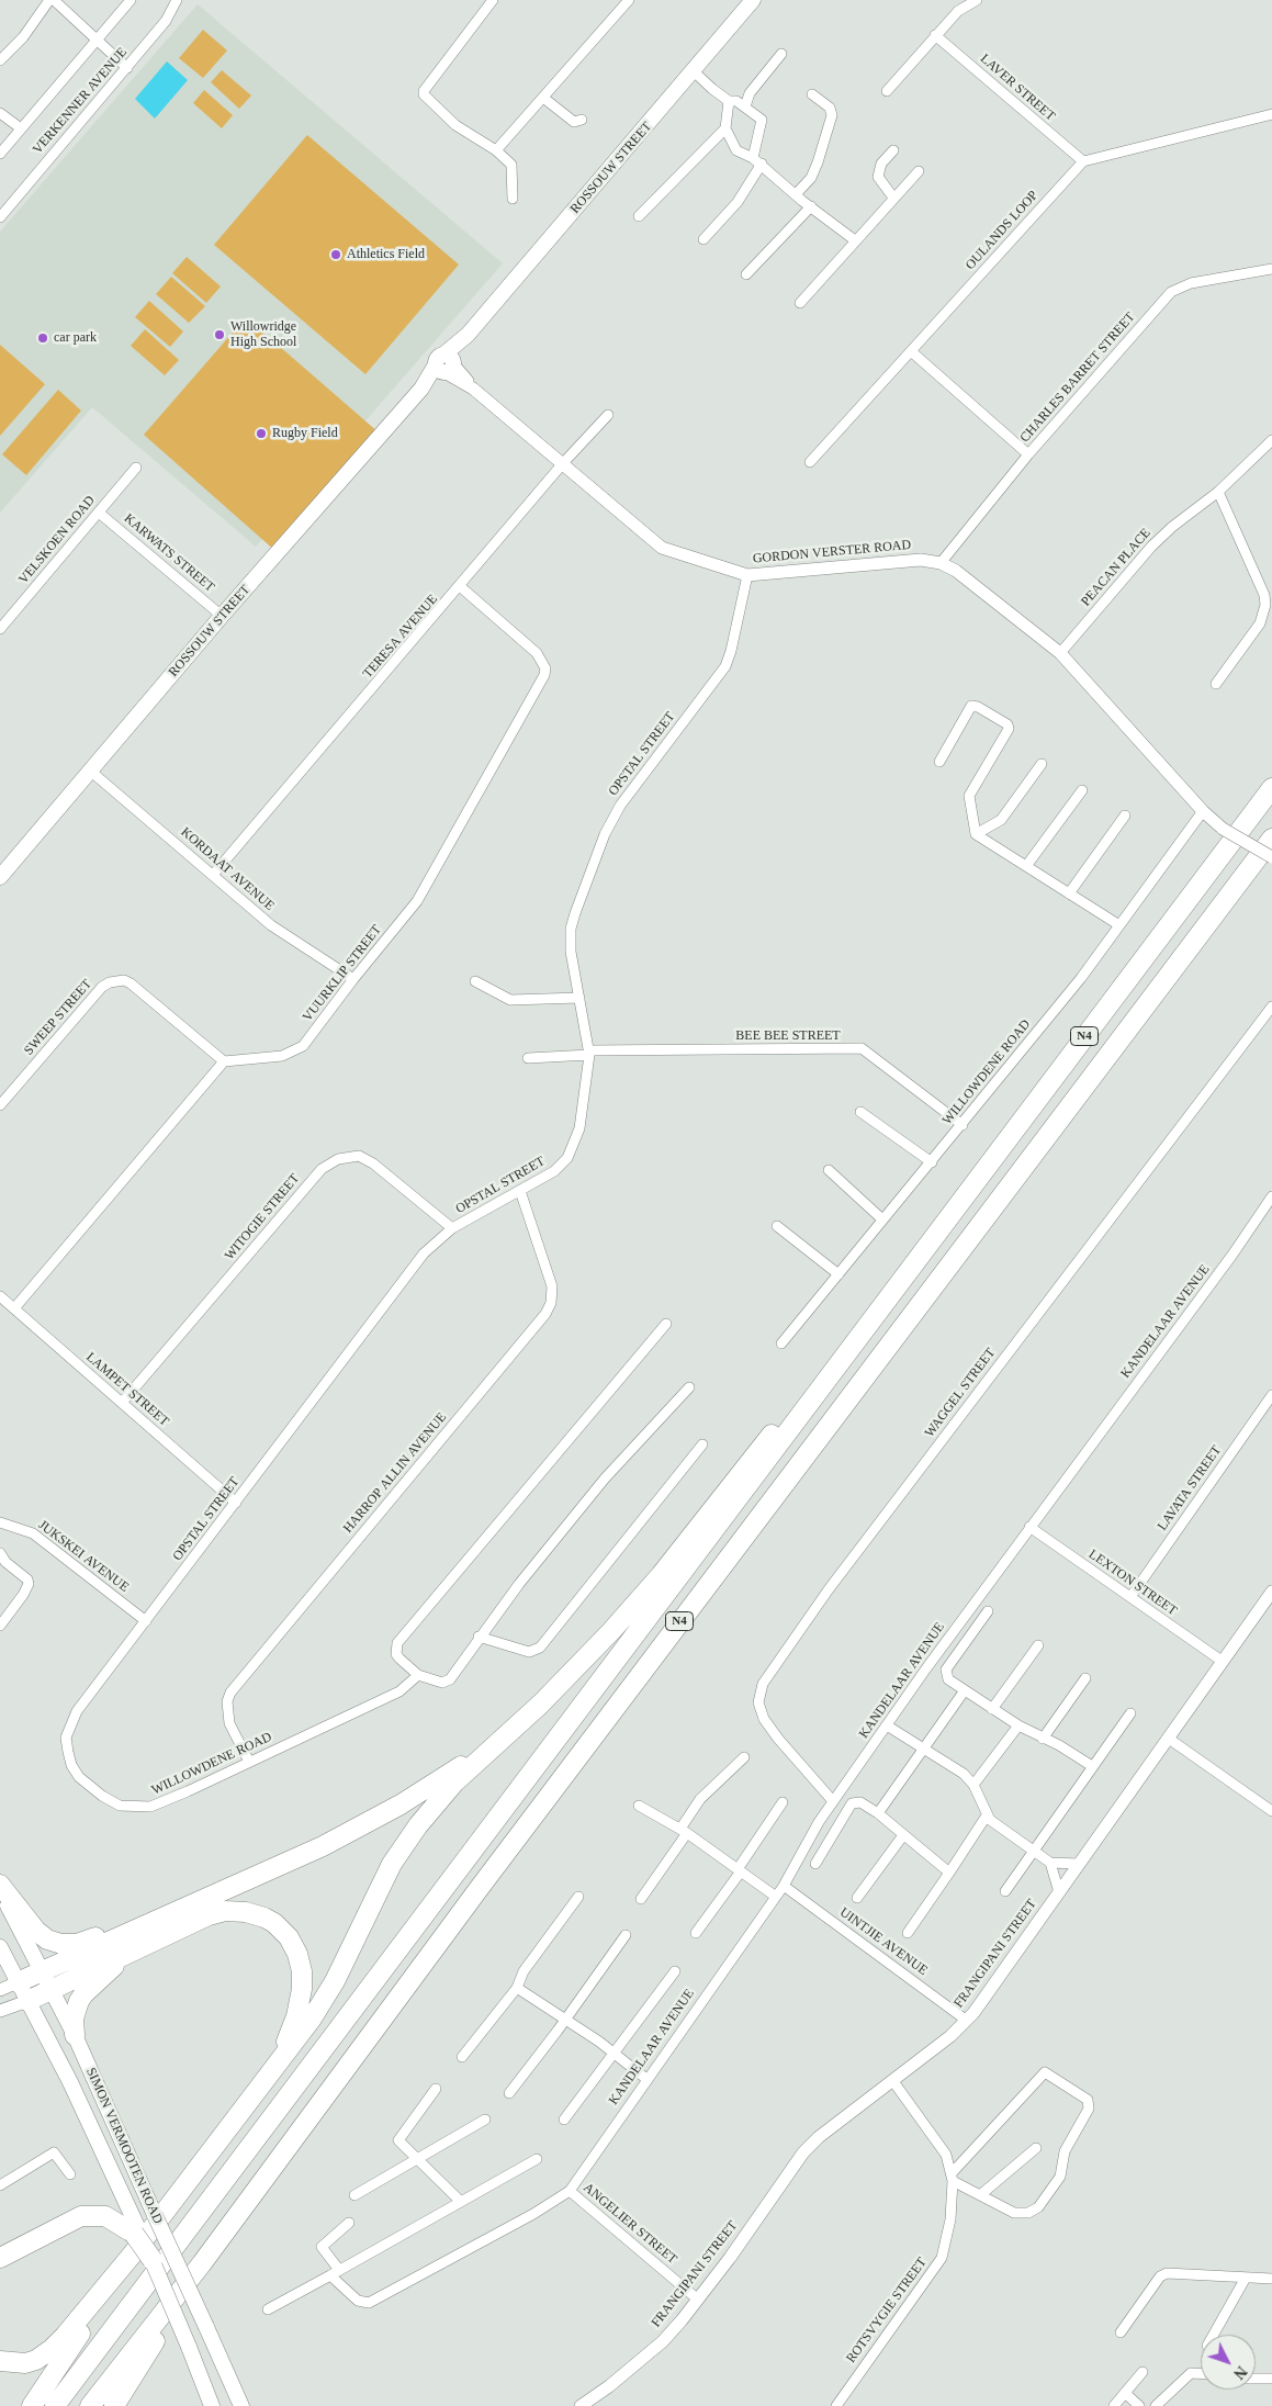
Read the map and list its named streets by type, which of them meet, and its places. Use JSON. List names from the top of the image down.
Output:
{
  "streets": {
    "highway": ["N4"],
    "main road": ["ROSSOUW STREET", "SIMON VERMOOTEN ROAD"],
    "street": [
      "LAVER STREET",
      "VERKENNER AVENUE",
      "OULANDS LOOP",
      "CHARLES BARRET STREET",
      "VELSKOEN ROAD",
      "GORDON VERSTER ROAD",
      "KARWATS STREET",
      "PEACAN PLACE",
      "TERESA AVENUE",
      "OPSTAL STREET",
      "KORDAAT AVENUE",
      "VUURKLIP STREET",
      "SWEEP STREET",
      "BEE BEE STREET",
      "WILLOWDENE ROAD",
      "WITOGIE STREET",
      "KANDELAAR AVENUE",
      "LAMPET STREET",
      "WAGGEL STREET",
      "HARROP ALLIN AVENUE",
      "LAVATA STREET",
      "JUKSKEI AVENUE",
      "LEXTON STREET",
      "UINTJIE AVENUE",
      "FRANGIPANI STREET",
      "ANGELIER STREET",
      "ROTSVYGIE STREET"
    ]
  },
  "crossings": [
    ["LAVER STREET", "OULANDS LOOP"],
    ["ROSSOUW STREET", "GORDON VERSTER ROAD"],
    ["ROSSOUW STREET", "KARWATS STREET"],
    ["ROSSOUW STREET", "KORDAAT AVENUE"],
    ["CHARLES BARRET STREET", "GORDON VERSTER ROAD"],
    ["VELSKOEN ROAD", "KARWATS STREET"],
    ["GORDON VERSTER ROAD", "PEACAN PLACE"],
    ["GORDON VERSTER ROAD", "TERESA AVENUE"],
    ["GORDON VERSTER ROAD", "OPSTAL STREET"],
    ["GORDON VERSTER ROAD", "WILLOWDENE ROAD"],
    ["TERESA AVENUE", "KORDAAT AVENUE"],
    ["TERESA AVENUE", "VUURKLIP STREET"],
    ["OPSTAL STREET", "BEE BEE STREET"],
    ["OPSTAL STREET", "WILLOWDENE ROAD"],
    ["OPSTAL STREET", "WITOGIE STREET"],
    ["OPSTAL STREET", "LAMPET STREET"],
    ["OPSTAL STREET", "HARROP ALLIN AVENUE"],
    ["OPSTAL STREET", "JUKSKEI AVENUE"],
    ["KORDAAT AVENUE", "VUURKLIP STREET"],
    ["VUURKLIP STREET", "SWEEP STREET"],
    ["BEE BEE STREET", "WILLOWDENE ROAD"],
    ["WILLOWDENE ROAD", "HARROP ALLIN AVENUE"],
    ["WITOGIE STREET", "LAMPET STREET"],
    ["KANDELAAR AVENUE", "WAGGEL STREET"],
    ["KANDELAAR AVENUE", "LEXTON STREET"],
    ["KANDELAAR AVENUE", "UINTJIE AVENUE"],
    ["KANDELAAR AVENUE", "ANGELIER STREET"],
    ["LAVATA STREET", "LEXTON STREET"],
    ["LEXTON STREET", "FRANGIPANI STREET"],
    ["UINTJIE AVENUE", "FRANGIPANI STREET"],
    ["FRANGIPANI STREET", "ANGELIER STREET"],
    ["FRANGIPANI STREET", "ROTSVYGIE STREET"]
  ],
  "places": [
    "Athletics Field",
    "Willowridge High School",
    "car park",
    "Rugby Field"
  ],
  "north": "bottom right"
}
